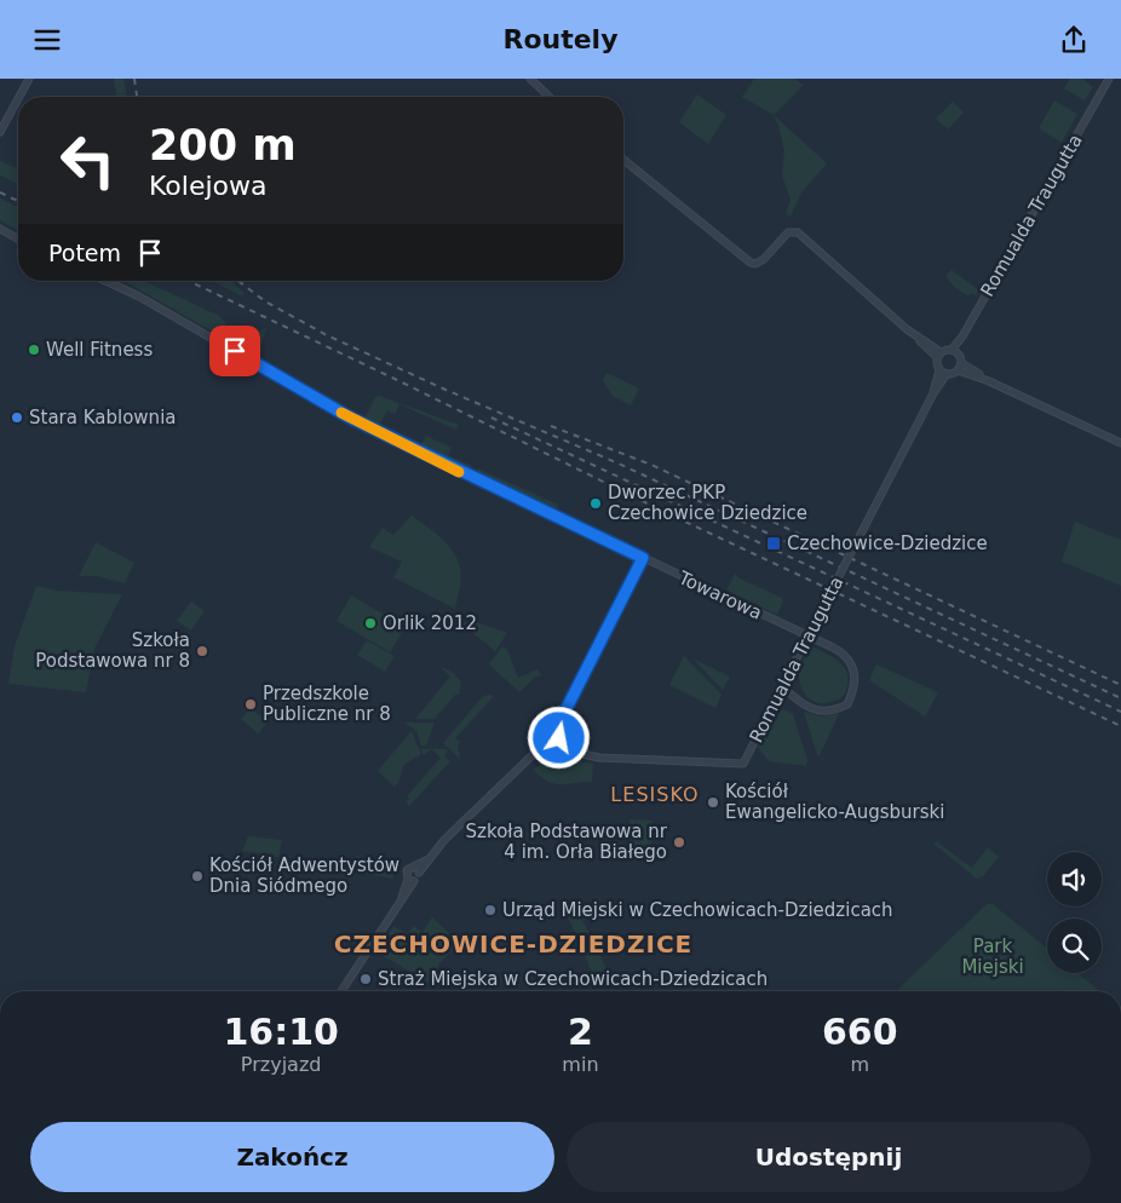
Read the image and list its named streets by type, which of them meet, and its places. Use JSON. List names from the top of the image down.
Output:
{
  "streets": {
    "street": ["Romualda Traugutta", "Towarowa"]
  },
  "crossings": [
    ["Romualda Traugutta", "Towarowa"]
  ],
  "districts": ["LESISKO", "CZECHOWICE-DZIEDZICE"],
  "parks": ["Park Miejski"],
  "places": {
    "other": [
      "Well Fitness",
      "Stara Kablownia",
      "Dworzec PKP Czechowice Dziedzice",
      "Orlik 2012",
      "Szkoła Podstawowa nr 8",
      "Przedszkole Publiczne nr 8",
      "Kościół Ewangelicko-Augsburski",
      "Szkoła Podstawowa nr 4 im. Orła Białego",
      "Kościół Adwentystów Dnia Siódmego",
      "Urząd Miejski w Czechowicach-Dziedzicach",
      "Straż Miejska w Czechowicach-Dziedzicach"
    ],
    "transit": ["Czechowice-Dziedzice"]
  },
  "page": {
    "header": "Routely",
    "turn": ["200 m", "Kolejowa"],
    "then": "Potem",
    "eta": [
      "16:10",
      "Przyjazd",
      "2",
      "min",
      "660",
      "m"
    ],
    "buttons": ["Zakończ", "Udostępnij"]
  }
}
